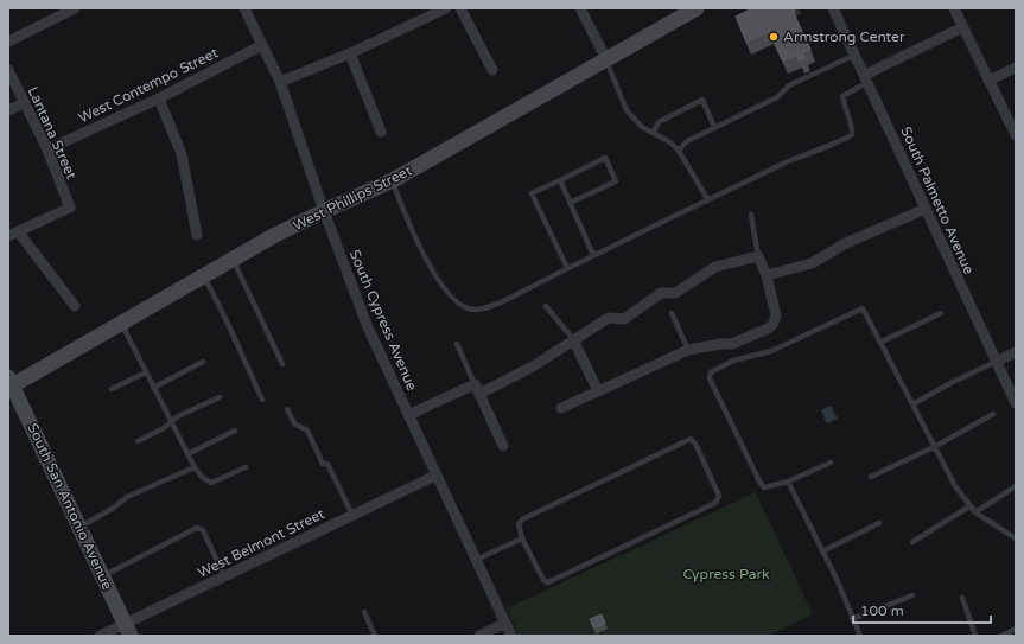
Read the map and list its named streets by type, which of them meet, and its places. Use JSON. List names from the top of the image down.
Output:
{
  "streets": {
    "street": [
      "West Contempo Street",
      "Lantana Street",
      "West Phillips Street",
      "South Palmetto Avenue",
      "South Cypress Avenue",
      "South San Antonio Avenue",
      "West Belmont Street"
    ]
  },
  "crossings": [
    ["West Contempo Street", "Lantana Street"],
    ["West Contempo Street", "South Cypress Avenue"],
    ["West Phillips Street", "South Cypress Avenue"],
    ["West Phillips Street", "South San Antonio Avenue"],
    ["South Cypress Avenue", "West Belmont Street"],
    ["South San Antonio Avenue", "West Belmont Street"]
  ],
  "parks": ["Cypress Park"],
  "places": ["Armstrong Center"],
  "scale_bar": "100 m"
}
